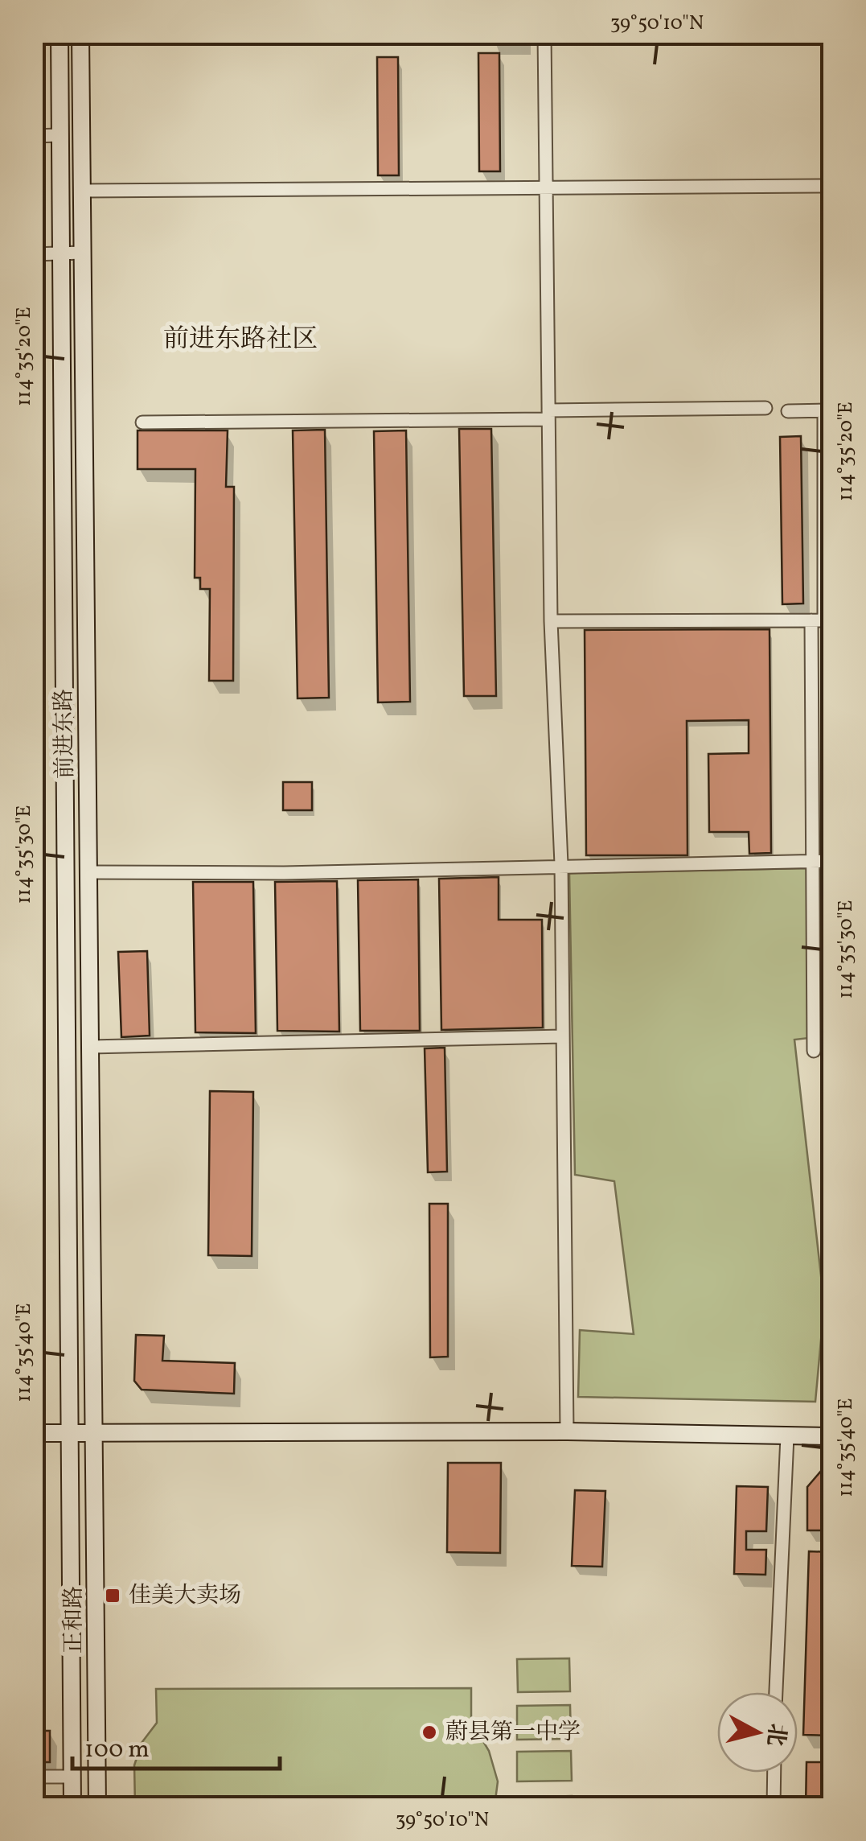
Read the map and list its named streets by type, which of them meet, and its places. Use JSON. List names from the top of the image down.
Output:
{
  "streets": {
    "main road": ["前进东路", "正和路"]
  },
  "crossings": [
    ["前进东路", "正和路"]
  ],
  "districts": ["前进东路社区"],
  "places": {
    "transit": ["佳美大卖场"],
    "other": ["蔚县第一中学"]
  },
  "scale_bar": "100 m",
  "north": "right",
  "coordinates": [
    "39°50'10\"N",
    "114°35'20\"E",
    "114°35'30\"E",
    "114°35'40\"E"
  ]
}
